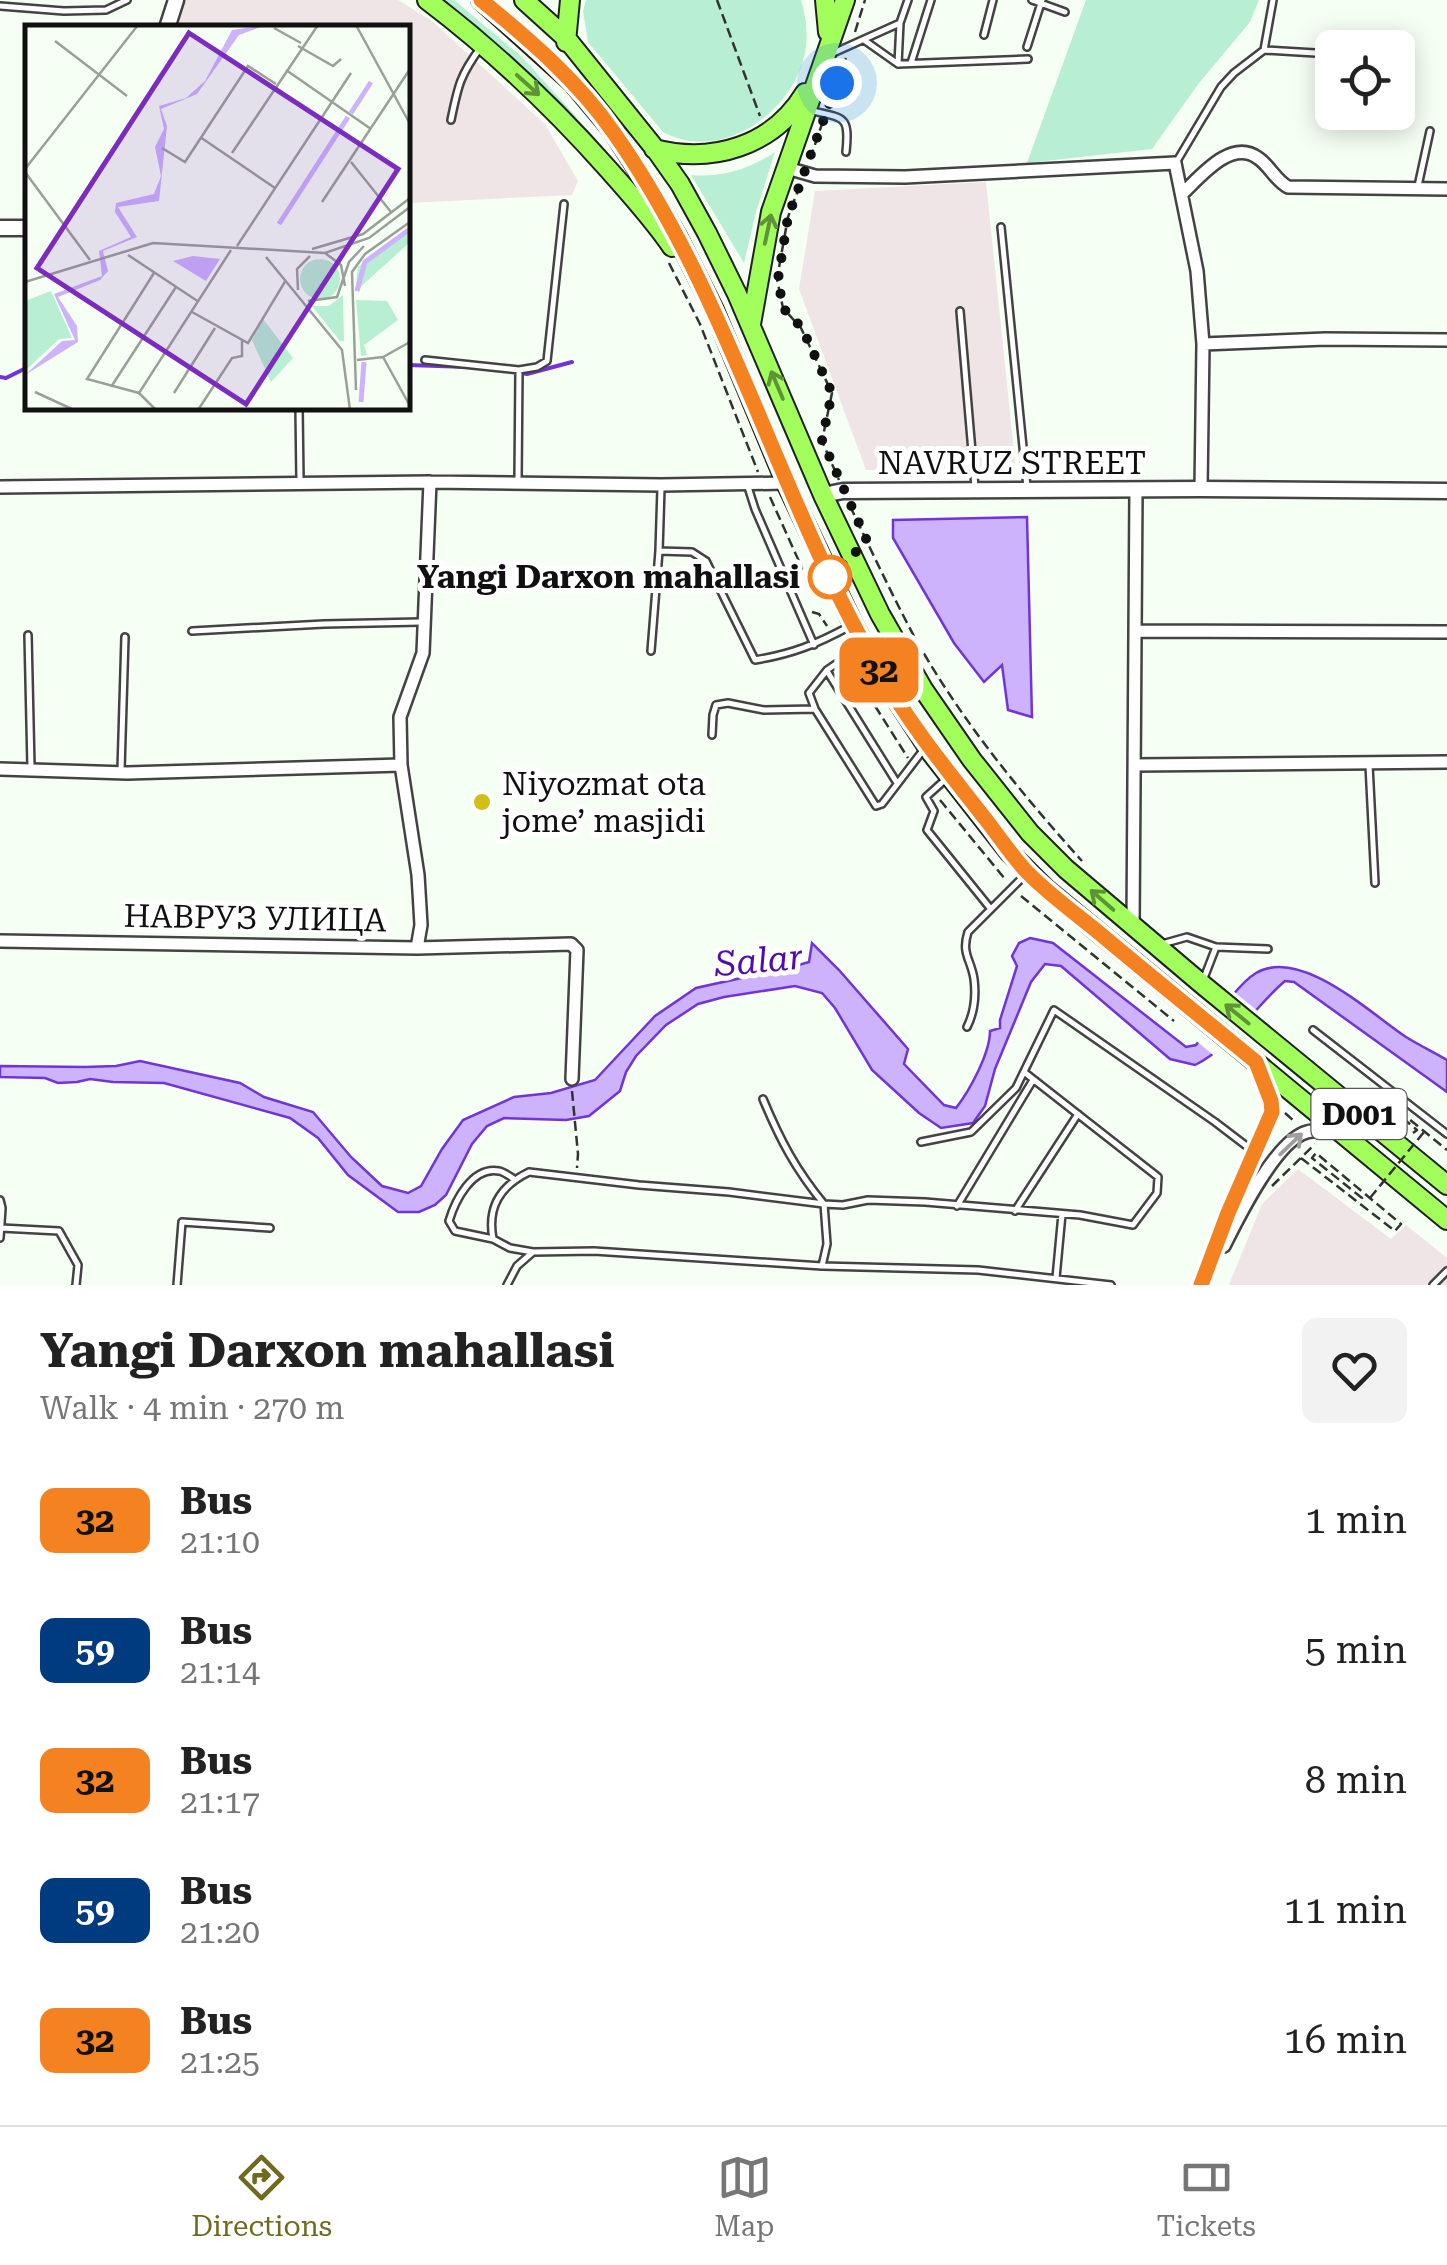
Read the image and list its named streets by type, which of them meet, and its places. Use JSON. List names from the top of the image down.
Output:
{
  "streets": {
    "highway": ["D001"],
    "street": ["NAVRUZ STREET", "НАВРУЗ УЛИЦА"]
  },
  "water": ["Salar"],
  "places": ["Yangi Darxon mahallasi", "Niyozmat ota jome’ masjidi"],
  "lines": ["bus line 32"],
  "page": {
    "on_map": "32",
    "heading": ["Yangi Darxon mahallasi", "Walk · 4 min · 270 m"],
    "list": [
      {
        "mark": "32",
        "name": "Bus",
        "note": "21:10",
        "value": "1 min"
      },
      {
        "mark": "59",
        "name": "Bus",
        "note": "21:14",
        "value": "5 min"
      },
      {
        "mark": "32",
        "name": "Bus",
        "note": "21:17",
        "value": "8 min"
      },
      {
        "mark": "59",
        "name": "Bus",
        "note": "21:20",
        "value": "11 min"
      },
      {
        "mark": "32",
        "name": "Bus",
        "note": "21:25",
        "value": "16 min"
      }
    ],
    "tabs": ["Directions", "Map", "Tickets"]
  }
}
